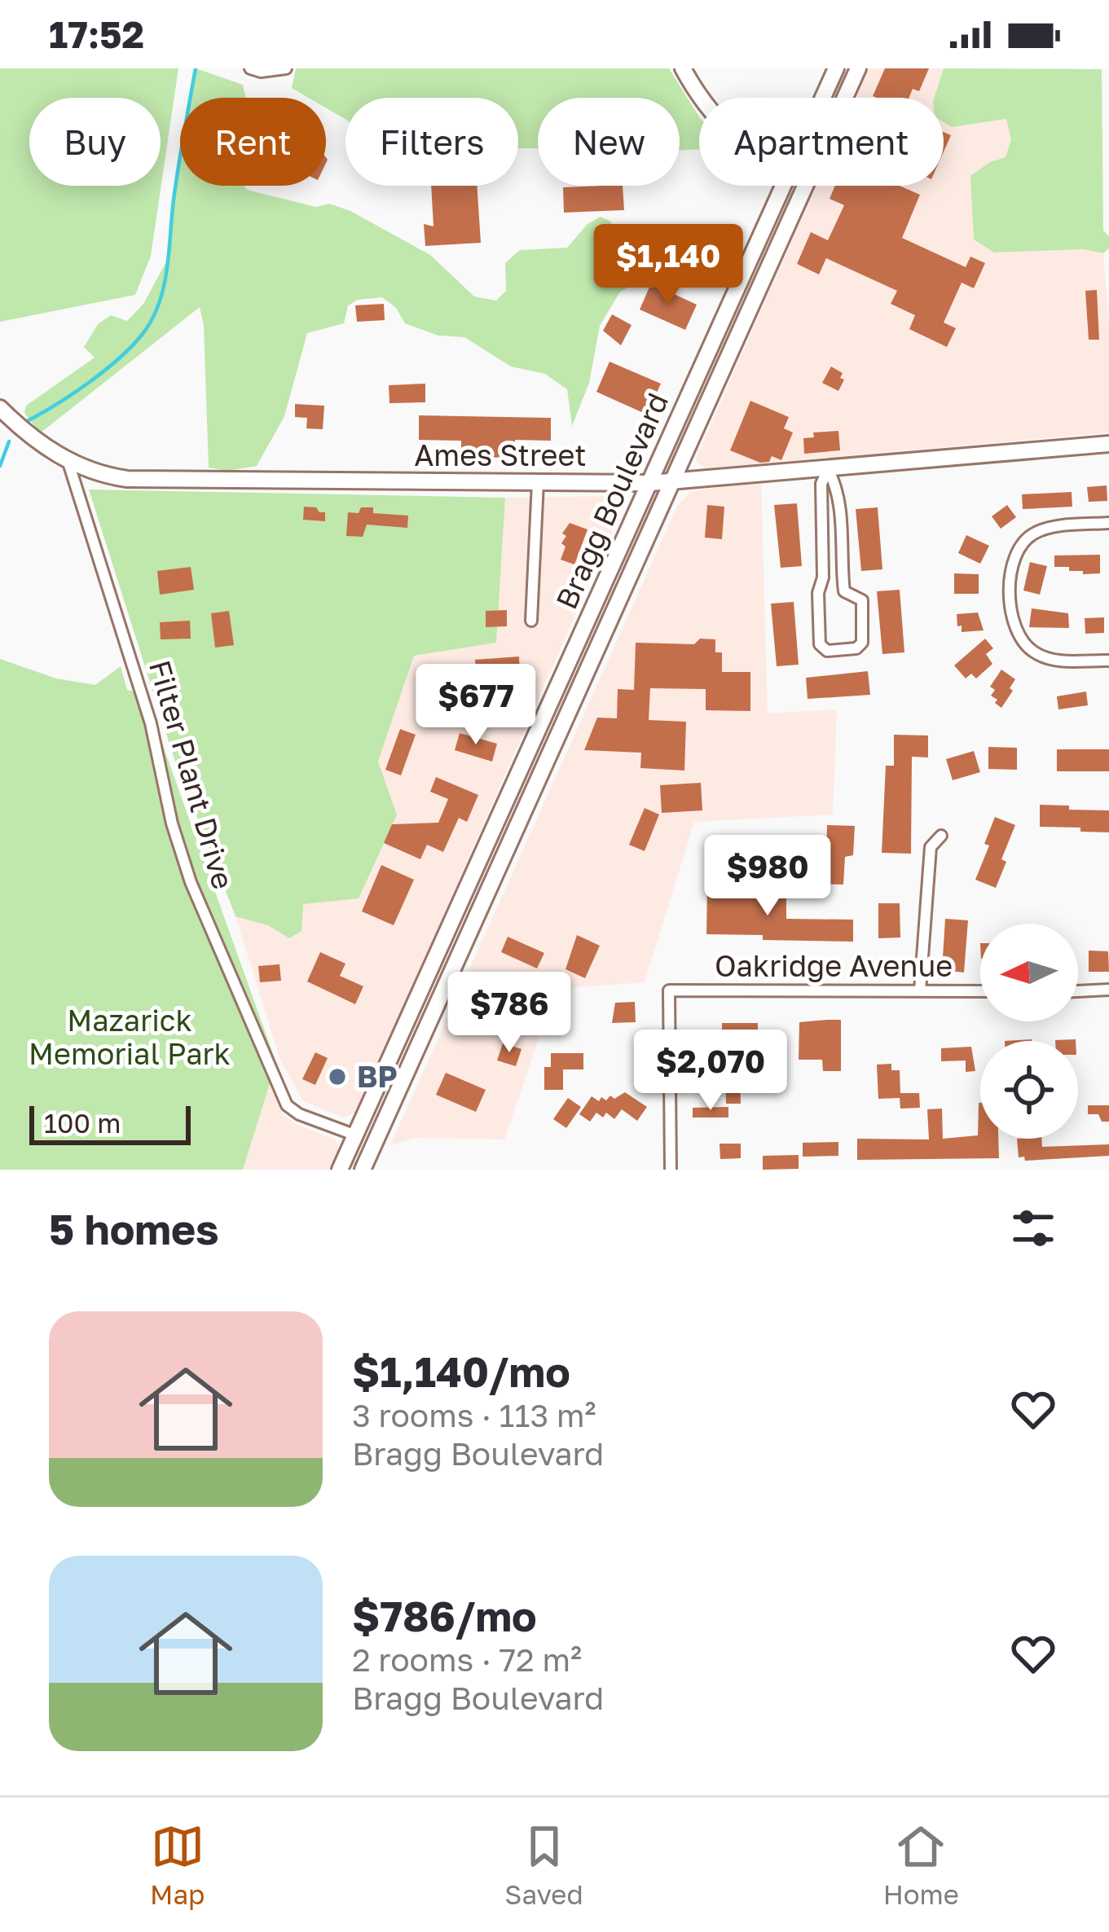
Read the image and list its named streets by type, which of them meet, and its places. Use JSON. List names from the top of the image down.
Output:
{
  "streets": {
    "main road": ["Ames Street", "Bragg Boulevard"],
    "street": ["Filter Plant Drive", "Oakridge Avenue"]
  },
  "crossings": [
    ["Ames Street", "Bragg Boulevard"],
    ["Ames Street", "Filter Plant Drive"],
    ["Bragg Boulevard", "Filter Plant Drive"]
  ],
  "parks": ["Mazarick Memorial Park"],
  "places": ["BP"],
  "scale_bar": "100 m",
  "north": "left",
  "page": {
    "status": "17:52",
    "chip": [
      "Buy",
      "Rent",
      "Filters",
      "New",
      "Apartment"
    ],
    "price": [
      "$1,140",
      "$677",
      "$980",
      "$786",
      "$2,070"
    ],
    "scale": "100 m",
    "heading": "5 homes",
    "list": [
      {
        "name": "$1,140/mo",
        "note": "3 rooms · 113 m² · Bragg Boulevard"
      },
      {
        "name": "$786/mo",
        "note": "2 rooms · 72 m² · Bragg Boulevard"
      }
    ],
    "tabs": ["Map", "Saved", "Home"]
  }
}
